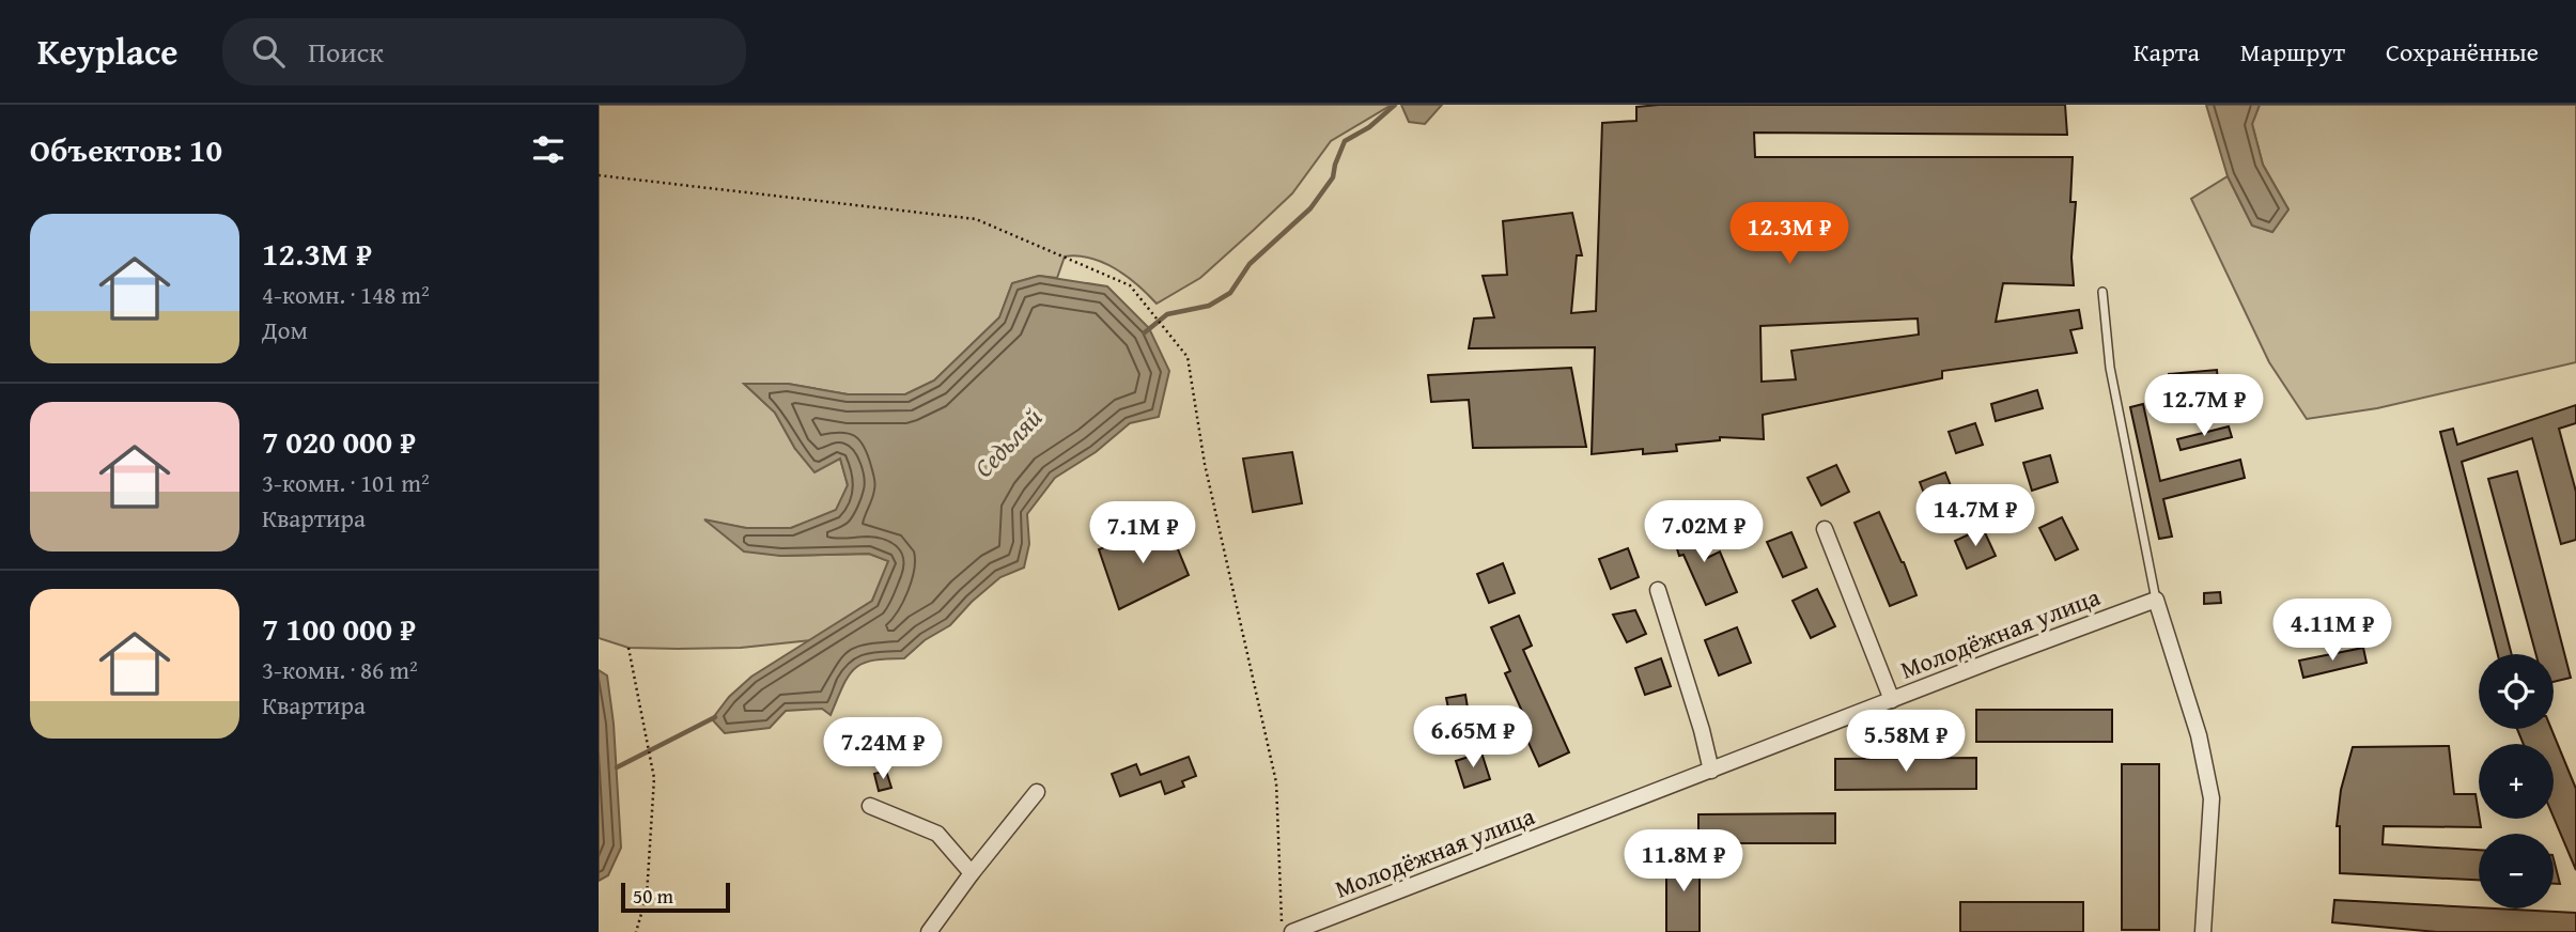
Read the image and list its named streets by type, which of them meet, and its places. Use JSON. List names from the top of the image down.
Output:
{
  "streets": {
    "street": ["Молодёжная улица"]
  },
  "water": ["Седьляй"],
  "scale_bar": "50 m",
  "page": {
    "header": "Keyplace",
    "search": "Поиск",
    "nav": ["Карта", "Маршрут", "Сохранённые"],
    "heading": "Объектов: 10",
    "list": [
      {
        "name": "12.3M ₽",
        "note": "4-комн. · 148 m² · Дом"
      },
      {
        "name": "7 020 000 ₽",
        "note": "3-комн. · 101 m² · Квартира"
      },
      {
        "name": "7 100 000 ₽",
        "note": "3-комн. · 86 m² · Квартира"
      }
    ],
    "price": [
      "12.3M ₽",
      "12.7M ₽",
      "14.7M ₽",
      "7.02M ₽",
      "7.1M ₽",
      "4.11M ₽",
      "6.65M ₽",
      "5.58M ₽",
      "7.24M ₽",
      "11.8M ₽"
    ],
    "map_buttons": ["+", "−"],
    "scale": "50 m"
  }
}
